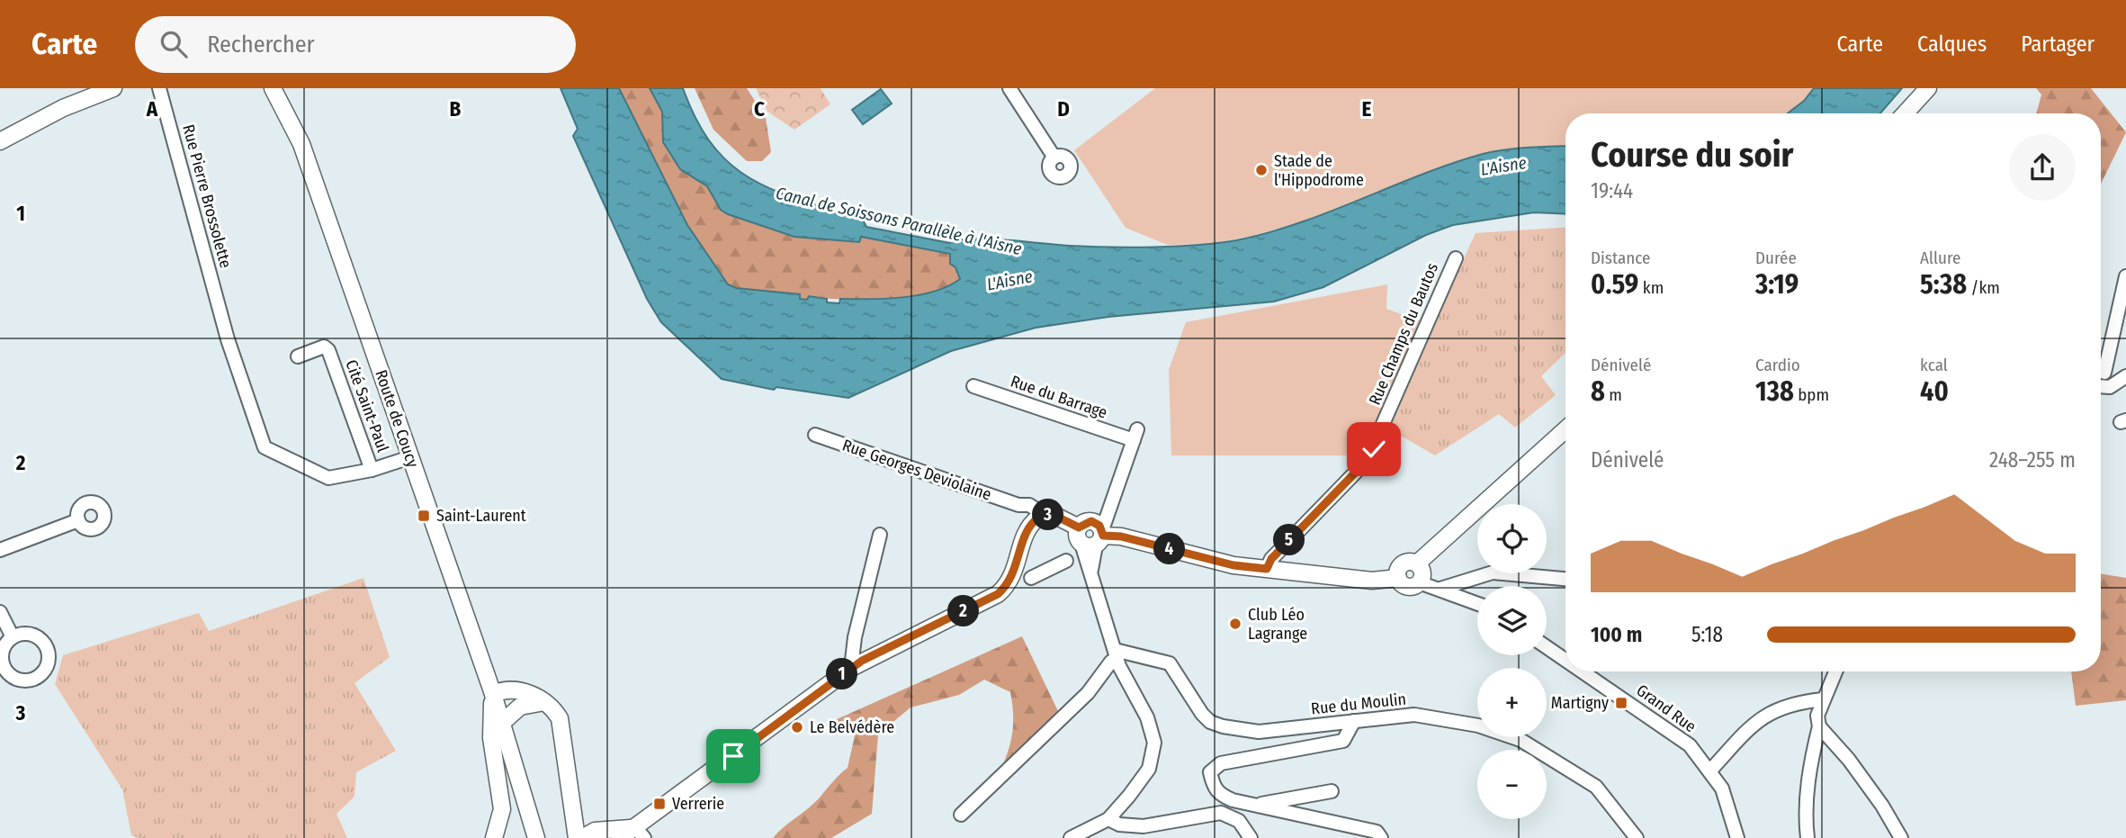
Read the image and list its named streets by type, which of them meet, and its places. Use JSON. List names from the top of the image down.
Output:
{
  "streets": {
    "main road": ["Route de Coucy", "Rue Georges Deviolaine"],
    "street": [
      "Rue Pierre Brossolette",
      "Rue Champs du Bautos",
      "Rue du Barrage",
      "Cité Saint-Paul",
      "Rue du Moulin",
      "Grand Rue"
    ]
  },
  "crossings": [
    ["Rue Pierre Brossolette", "Cité Saint-Paul"],
    ["Rue Champs du Bautos", "Rue Georges Deviolaine"],
    ["Rue du Barrage", "Rue Georges Deviolaine"]
  ],
  "water": ["L'Aisne", "Canal de Soissons Parallèle à l'Aisne"],
  "places": {
    "other": ["Stade de l'Hippodrome", "Club Léo Lagrange", "Le Belvédère"],
    "transit": ["Saint-Laurent", "Martigny", "Verrerie"]
  },
  "page": {
    "header": "Carte",
    "search": "Rechercher",
    "nav": ["Carte", "Calques", "Partager"],
    "heading": ["Course du soir", "19:44"],
    "stats": [
      ["Distance", "0.59 km"],
      ["Durée", "3:19"],
      ["Allure", "5:38 /km"],
      ["Dénivelé", "8 m"],
      ["Cardio", "138 bpm"],
      ["kcal", "40"]
    ],
    "chart": ["Dénivelé", "248–255 m"],
    "pins": [
      "3",
      "5",
      "4",
      "2",
      "1"
    ],
    "map_buttons": ["+", "−"],
    "list": [
      {
        "name": "100 m",
        "note": "5:18"
      }
    ]
  },
  "grid": {
    "columns": [
      "A",
      "B",
      "C",
      "D",
      "E"
    ],
    "rows": ["1", "2", "3"]
  }
}
